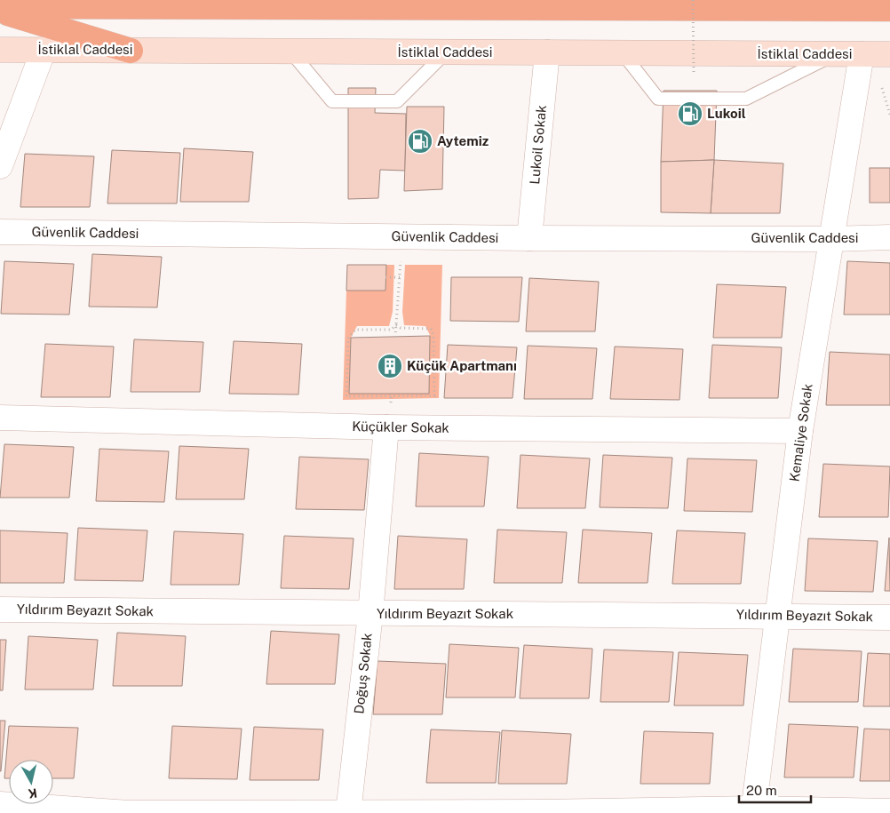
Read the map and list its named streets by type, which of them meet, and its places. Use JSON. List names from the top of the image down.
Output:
{
  "streets": {
    "main road": ["İstiklal Caddesi"],
    "street": [
      "Lukoil Sokak",
      "Güvenlik Caddesi",
      "Küçükler Sokak",
      "Kemaliye Sokak",
      "Yıldırım Beyazıt Sokak",
      "Doğuş Sokak"
    ]
  },
  "crossings": [
    ["İstiklal Caddesi", "Lukoil Sokak"],
    ["İstiklal Caddesi", "Kemaliye Sokak"],
    ["Lukoil Sokak", "Güvenlik Caddesi"],
    ["Güvenlik Caddesi", "Kemaliye Sokak"],
    ["Küçükler Sokak", "Kemaliye Sokak"],
    ["Küçükler Sokak", "Doğuş Sokak"],
    ["Kemaliye Sokak", "Yıldırım Beyazıt Sokak"],
    ["Yıldırım Beyazıt Sokak", "Doğuş Sokak"]
  ],
  "places": {
    "fuel station": ["Lukoil", "Aytemiz"],
    "building": ["Küçük Apartmanı"]
  },
  "scale_bar": "20 m",
  "north": "bottom"
}
